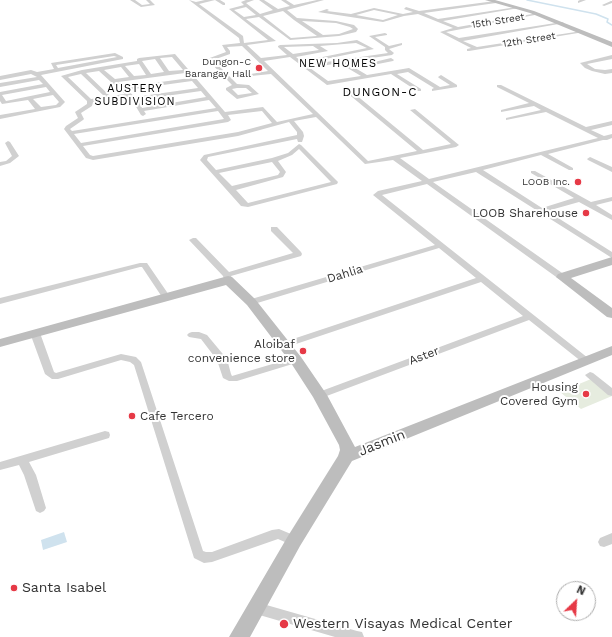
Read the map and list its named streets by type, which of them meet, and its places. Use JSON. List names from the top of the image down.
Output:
{
  "streets": {
    "street": [
      "15th Street",
      "12th Street",
      "Dahlia",
      "Aster",
      "Jasmin"
    ]
  },
  "districts": ["NEW HOMES", "AUSTERY SUBDIVISION", "DUNGON-C"],
  "places": [
    "Dungon-C Barangay Hall",
    "LOOB Inc.",
    "LOOB Sharehouse",
    "Aloibaf convenience store",
    "Housing Covered Gym",
    "Cafe Tercero",
    "Santa Isabel",
    "Western Visayas Medical Center"
  ],
  "north": "top right"
}
